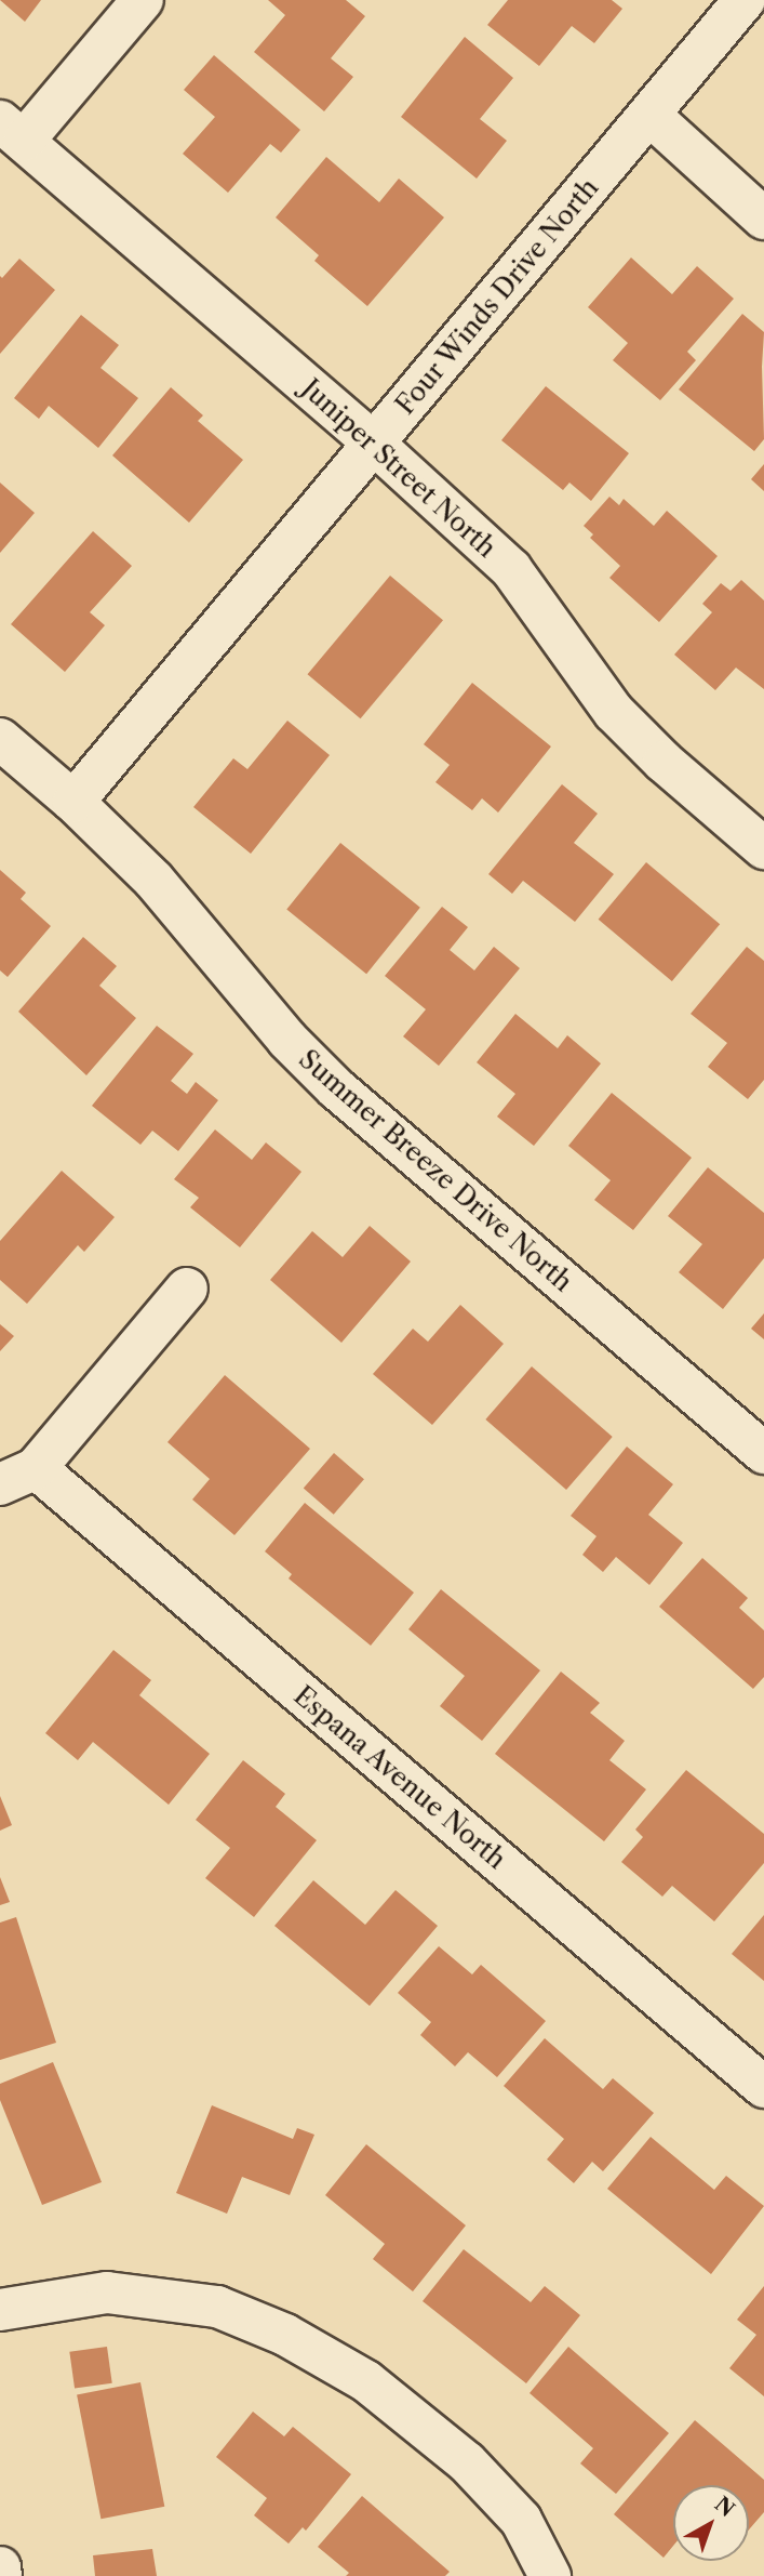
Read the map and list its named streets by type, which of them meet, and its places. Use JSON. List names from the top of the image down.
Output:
{
  "streets": {
    "street": [
      "Four Winds Drive North",
      "Juniper Street North",
      "Summer Breeze Drive North",
      "Espana Avenue North"
    ]
  },
  "crossings": [
    ["Four Winds Drive North", "Juniper Street North"],
    ["Four Winds Drive North", "Summer Breeze Drive North"]
  ],
  "north": "top right"
}
